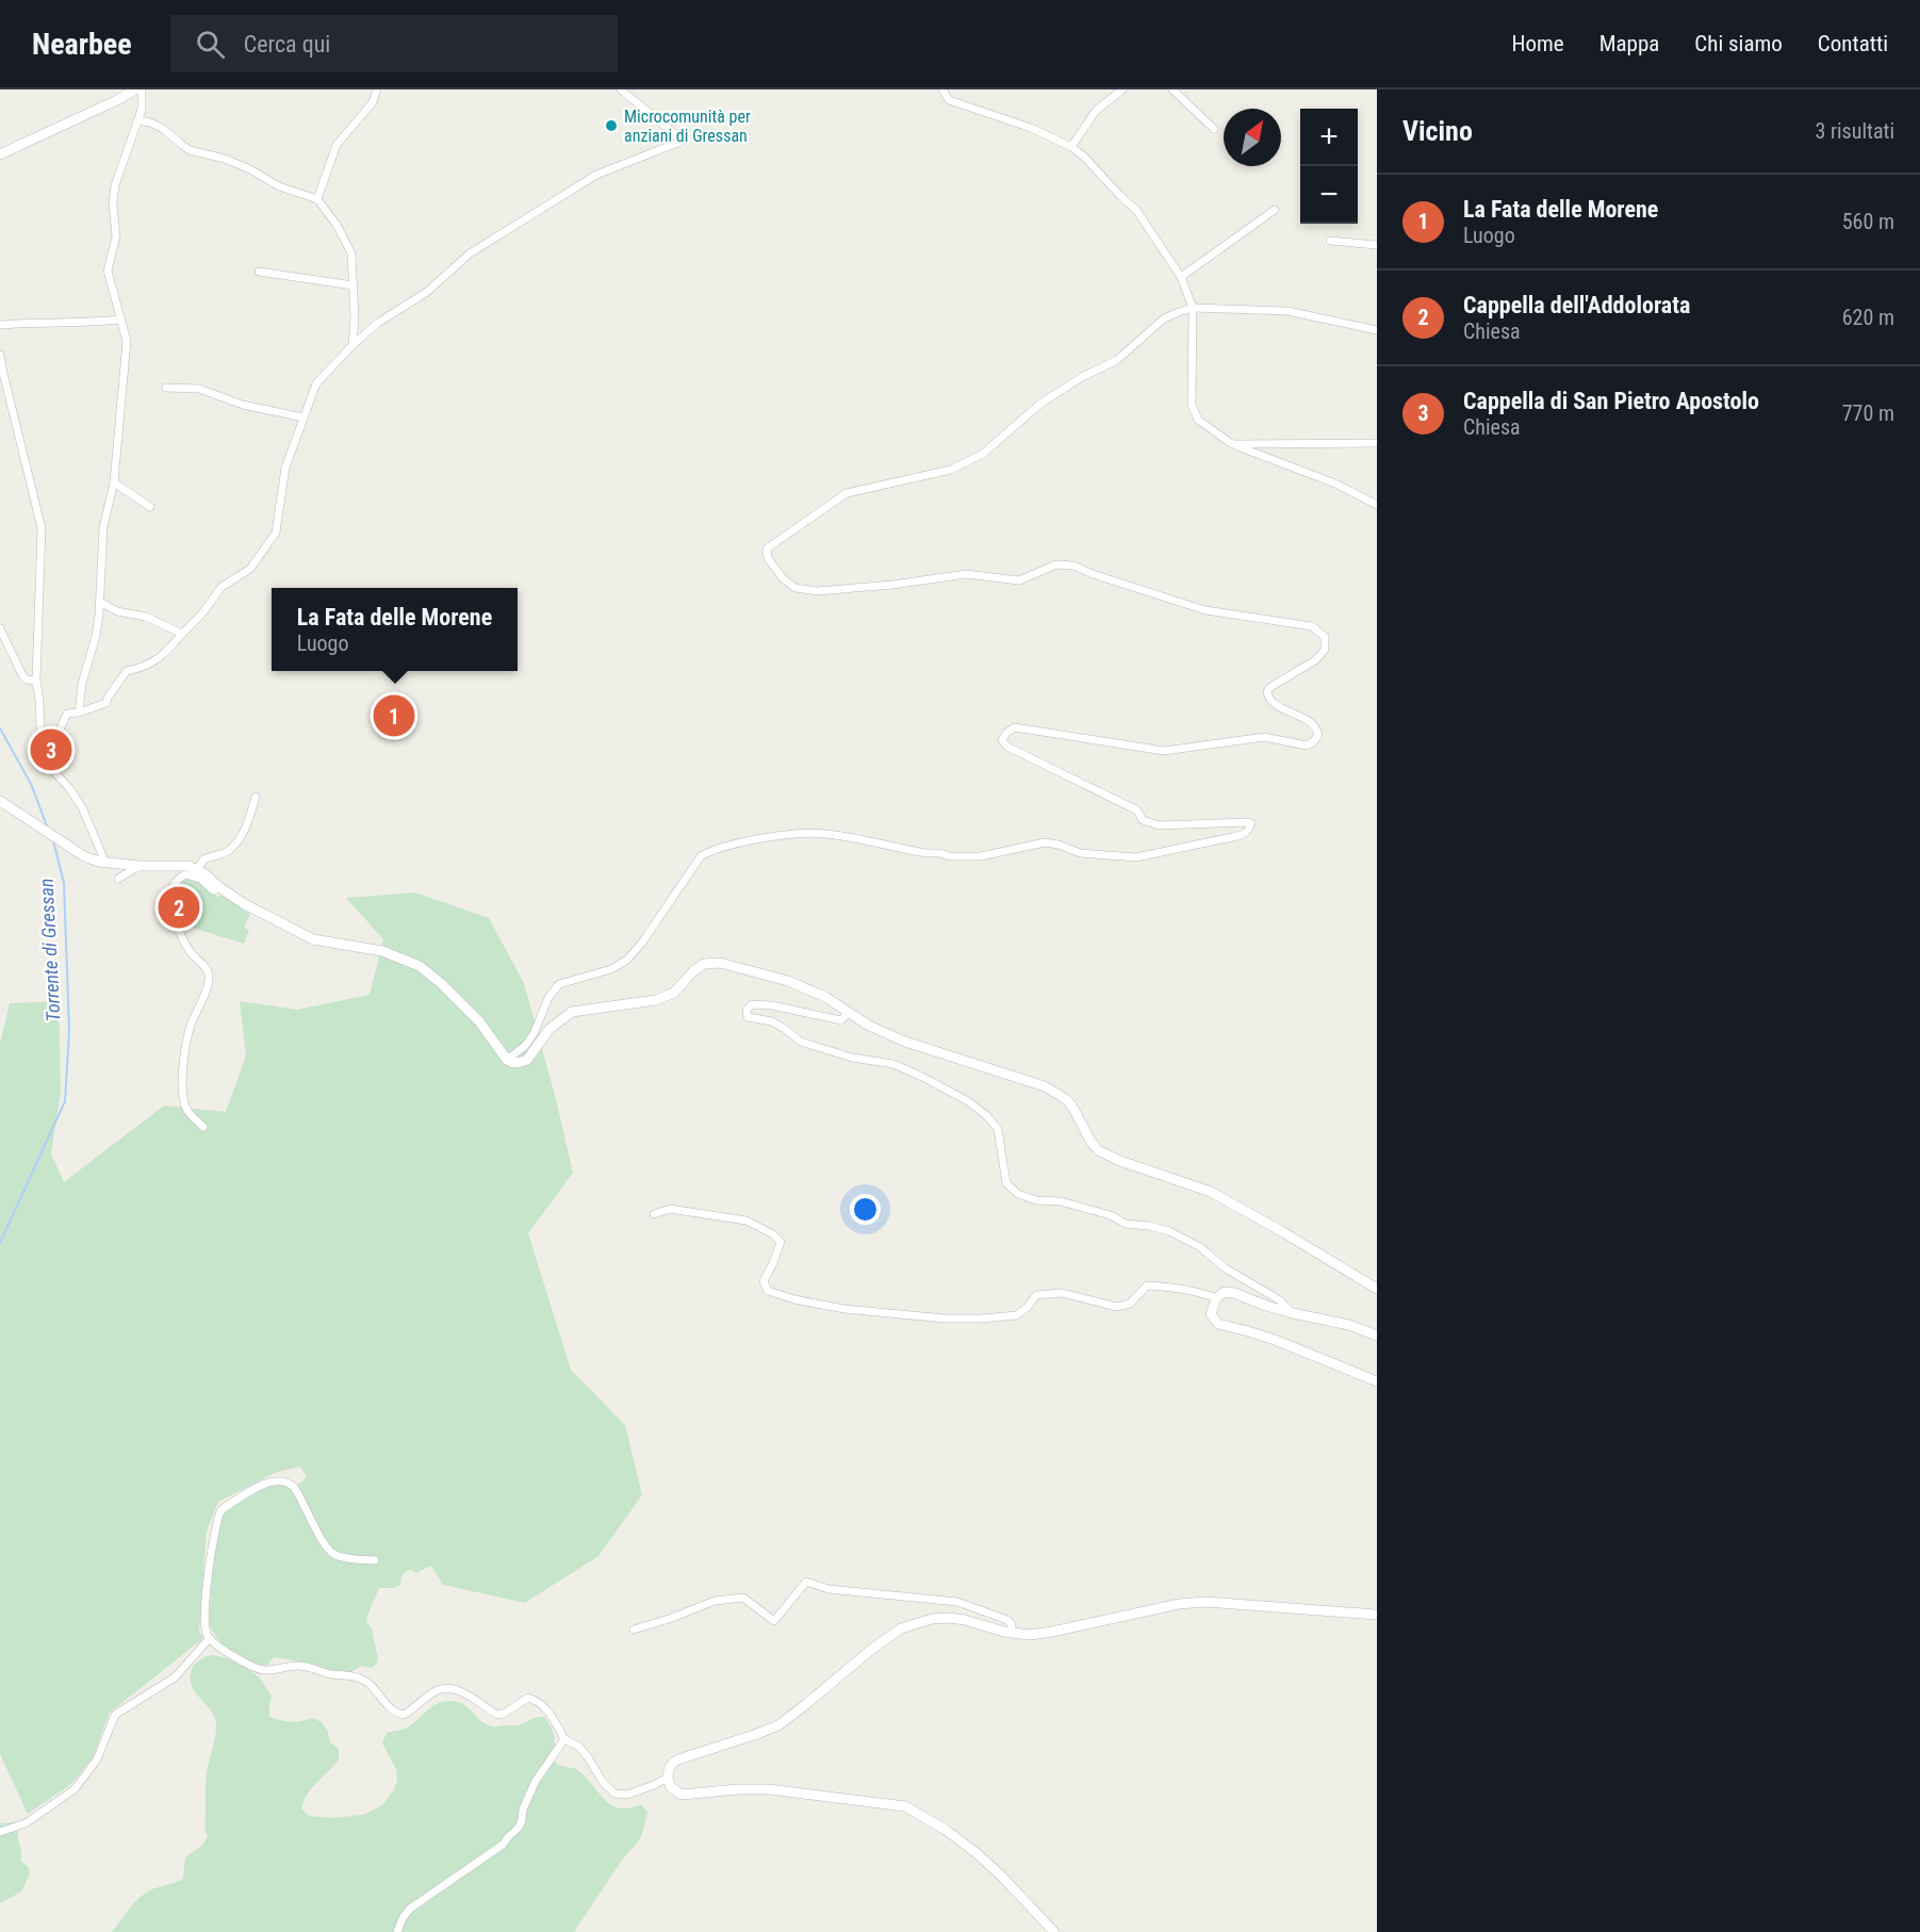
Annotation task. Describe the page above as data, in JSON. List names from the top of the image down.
{
  "water": ["Torrente di Gressan"],
  "places": ["Microcomunità per anziani di Gressan"],
  "north": "top right",
  "page": {
    "header": "Nearbee",
    "search": "Cerca qui",
    "nav": [
      "Home",
      "Mappa",
      "Chi siamo",
      "Contatti"
    ],
    "heading": ["Vicino", "3 risultati"],
    "map_buttons": ["+", "−"],
    "list": [
      {
        "mark": "1",
        "name": "La Fata delle Morene",
        "note": "Luogo",
        "value": "560 m"
      },
      {
        "mark": "2",
        "name": "Cappella dell'Addolorata",
        "note": "Chiesa",
        "value": "620 m"
      },
      {
        "mark": "3",
        "name": "Cappella di San Pietro Apostolo",
        "note": "Chiesa",
        "value": "770 m"
      }
    ],
    "popup": ["La Fata delle Morene", "Luogo"],
    "pins": ["1", "3", "2"]
  }
}
